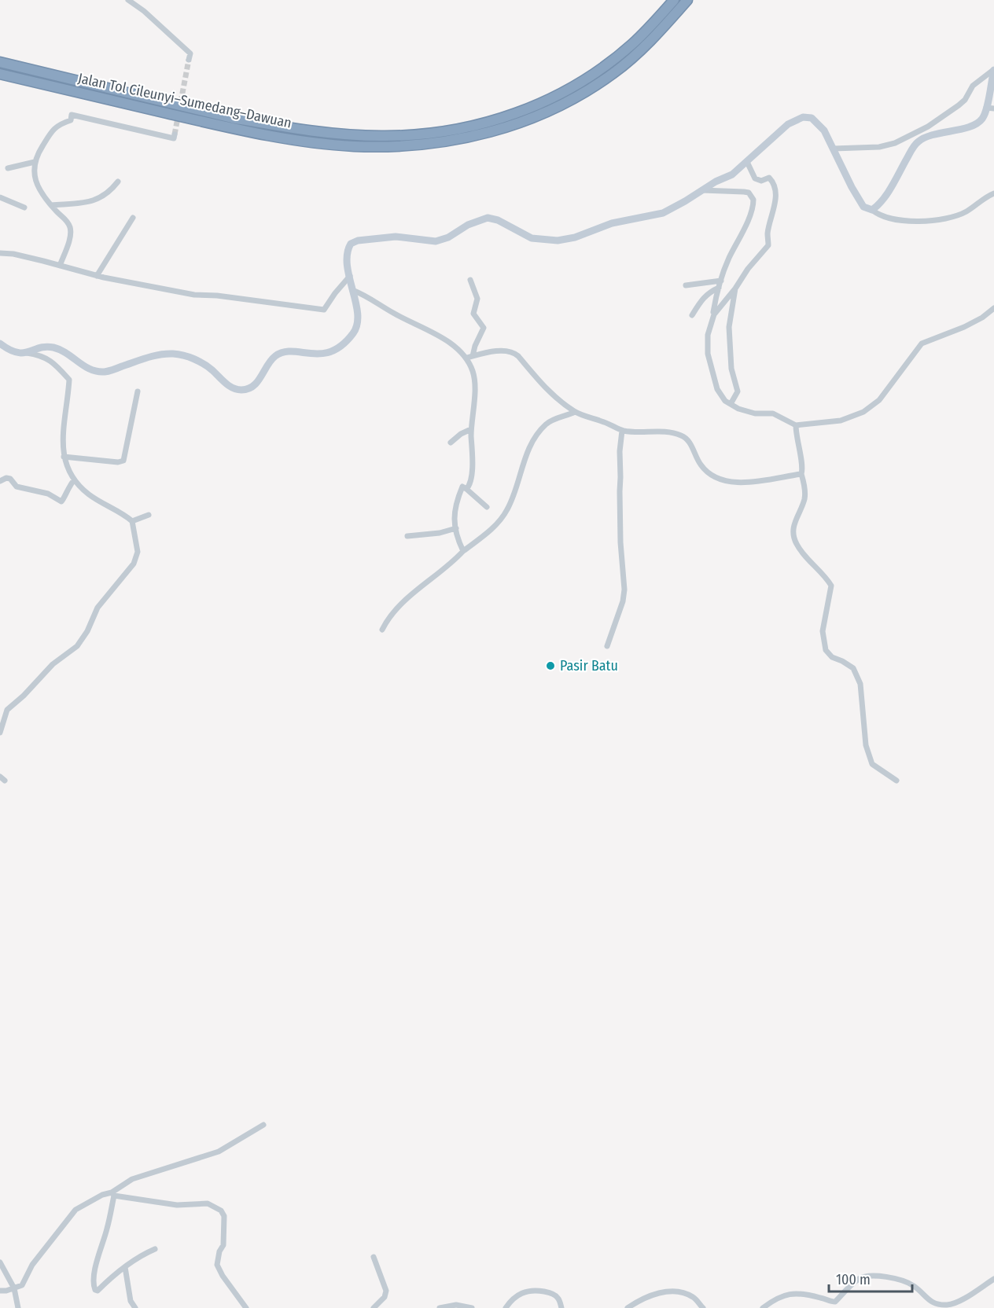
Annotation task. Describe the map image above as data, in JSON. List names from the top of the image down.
{
  "streets": {
    "highway": ["Jalan Tol Cileunyi–Sumedang–Dawuan"]
  },
  "places": ["Pasir Batu"],
  "scale_bar": "100 m"
}
